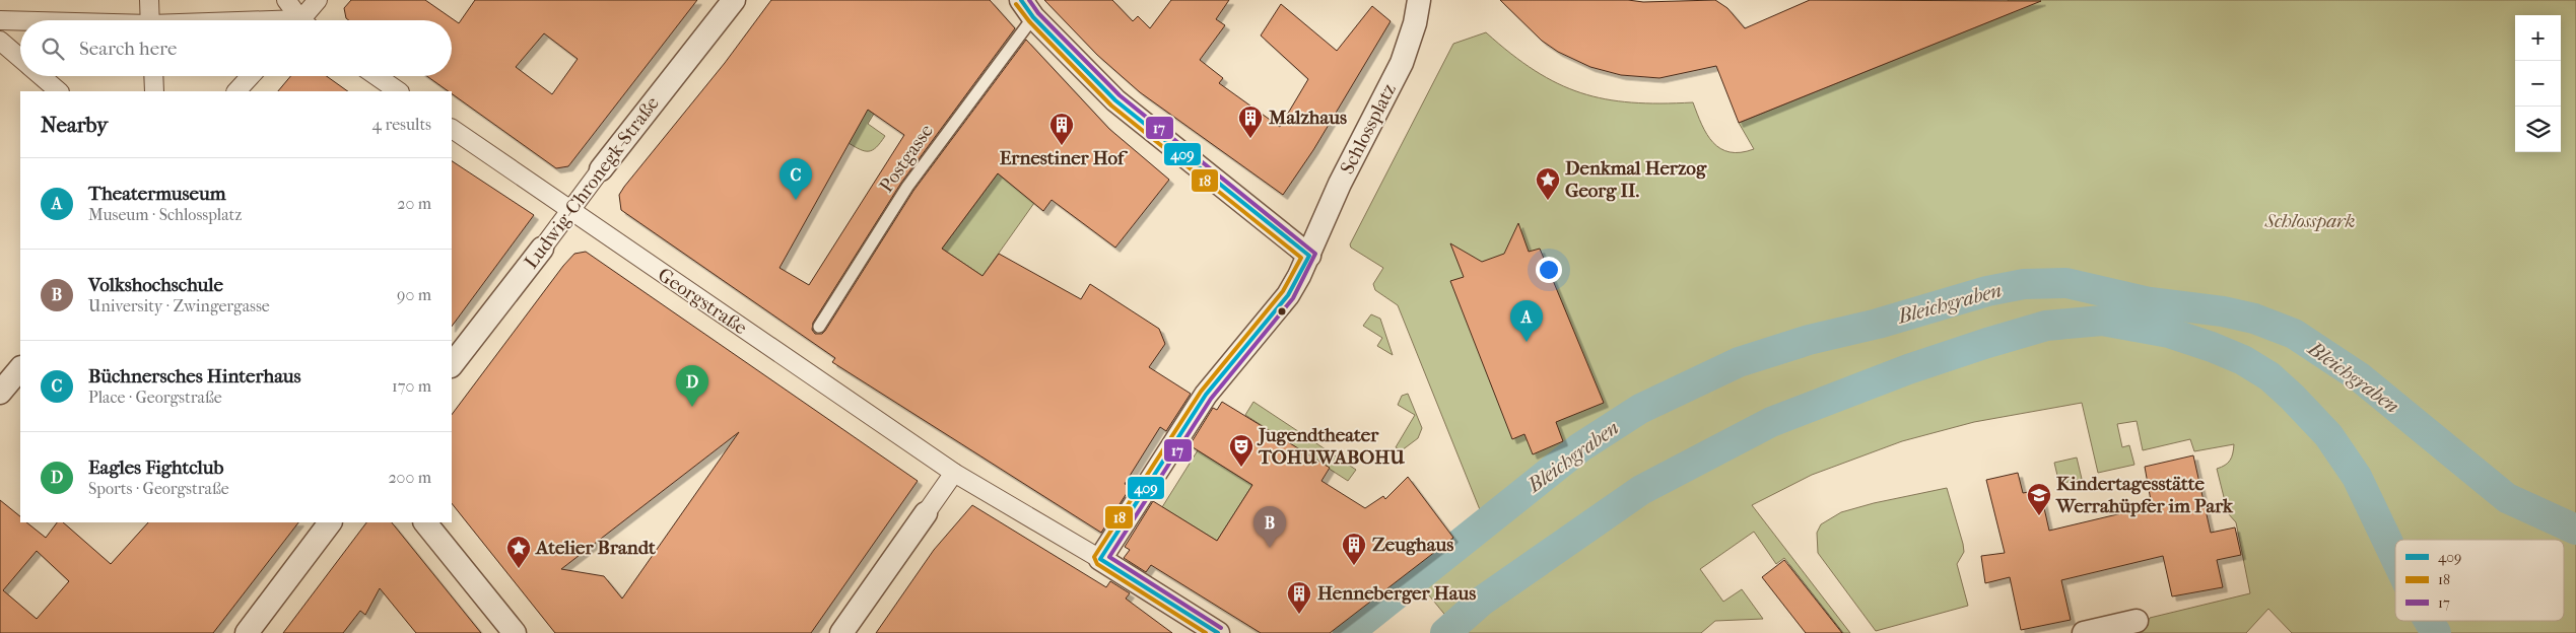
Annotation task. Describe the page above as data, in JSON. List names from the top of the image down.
{
  "streets": {
    "street": ["Schlossplatz", "Ludwig-Chronegk-Straße", "Georgstraße"],
    "lane": ["Postgasse"]
  },
  "crossings": [
    ["Schlossplatz", "Georgstraße"],
    ["Ludwig-Chronegk-Straße", "Georgstraße"]
  ],
  "water": ["Bleichgraben"],
  "parks": ["Schlosspark"],
  "places": {
    "building": [
      "Malzhaus",
      "Ernestiner Hof",
      "Zeughaus",
      "Henneberger Haus"
    ],
    "place": ["Denkmal Herzog Georg II.", "Atelier Brandt"],
    "theatre": ["Jugendtheater TOHUWABOHU"],
    "school or university": ["Kindertagesstätte Werrahüpfer im Park"]
  },
  "lines": ["transit line 409", "transit line 17", "transit line 18"],
  "legend": ["409", "18", "17"],
  "page": {
    "map_buttons": ["+", "−"],
    "search": "Search here",
    "heading": ["Nearby", "4 results"],
    "list": [
      {
        "mark": "A",
        "name": "Theatermuseum",
        "note": "Museum · Schlossplatz",
        "value": "20 m"
      },
      {
        "mark": "B",
        "name": "Volkshochschule",
        "note": "University · Zwingergasse",
        "value": "90 m"
      },
      {
        "mark": "C",
        "name": "Büchnersches Hinterhaus",
        "note": "Place · Georgstraße",
        "value": "170 m"
      },
      {
        "mark": "D",
        "name": "Eagles Fightclub",
        "note": "Sports · Georgstraße",
        "value": "200 m"
      }
    ],
    "pins": [
      "C",
      "A",
      "D",
      "B"
    ]
  }
}
